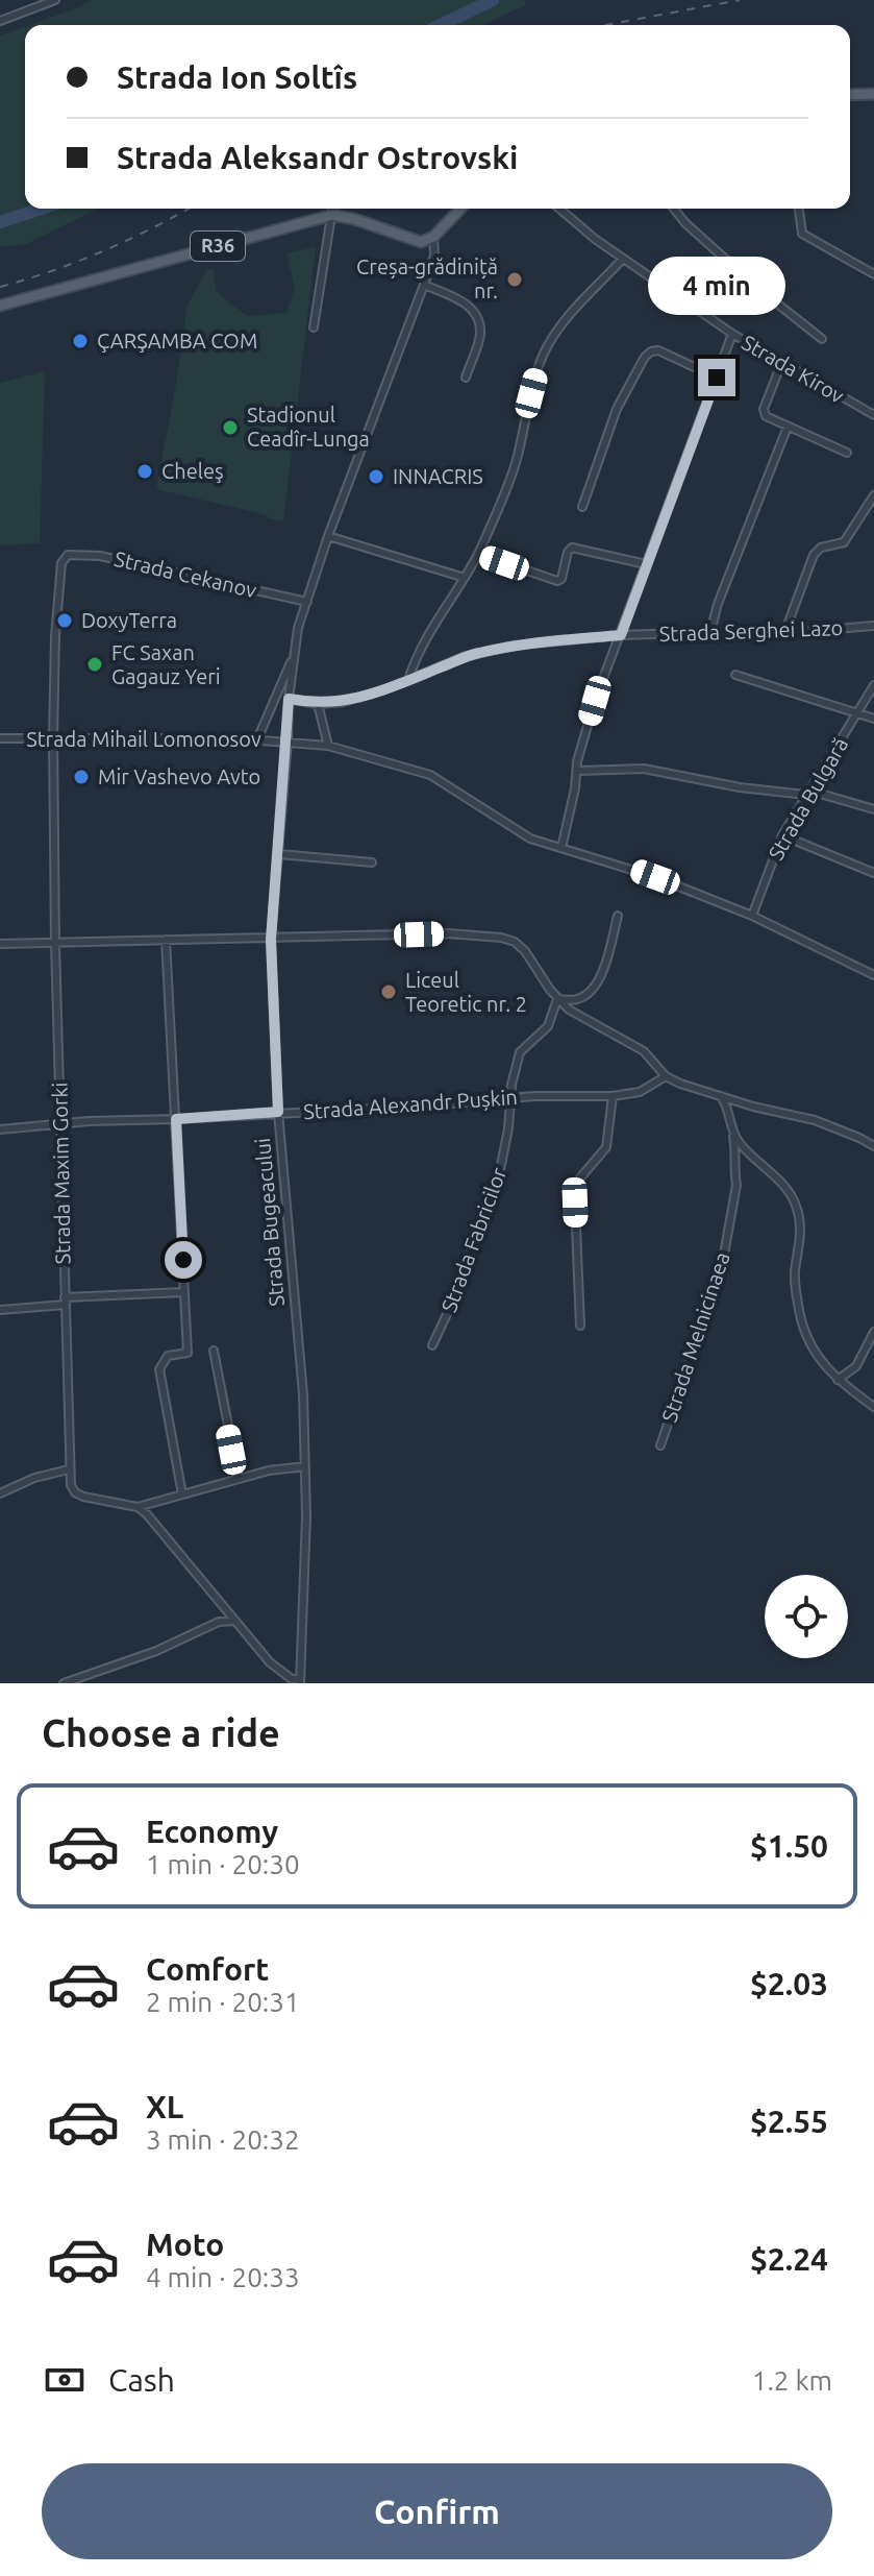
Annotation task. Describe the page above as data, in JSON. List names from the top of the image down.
{
  "streets": {
    "main road": ["R36"],
    "street": [
      "Strada Kirov",
      "Strada Cekanov",
      "Strada Serghei Lazo",
      "Strada Mihail Lomonosov",
      "Strada Bulgară",
      "Strada Alexandr Pușkin",
      "Strada Maxim Gorki",
      "Strada Bugeacului",
      "Strada Fabricilor",
      "Strada Melnicinaea"
    ]
  },
  "crossings": [
    ["Strada Cekanov", "Strada Maxim Gorki"],
    ["Strada Cekanov", "Strada Bugeacului"],
    ["Strada Serghei Lazo", "Strada Bugeacului"],
    ["Strada Mihail Lomonosov", "Strada Bulgară"],
    ["Strada Mihail Lomonosov", "Strada Maxim Gorki"],
    ["Strada Mihail Lomonosov", "Strada Bugeacului"],
    ["Strada Alexandr Pușkin", "Strada Maxim Gorki"],
    ["Strada Alexandr Pușkin", "Strada Bugeacului"],
    ["Strada Alexandr Pușkin", "Strada Fabricilor"]
  ],
  "places": [
    "Creșa-grădiniță nr.",
    "ÇARŞAMBA COM",
    "Stadionul Ceadîr-Lunga",
    "Cheleş",
    "INNACRIS",
    "DoxyTerra",
    "FC Saxan Gagauz Yeri",
    "Mir Vashevo Avto",
    "Liceul Teoretic nr. 2"
  ],
  "page": {
    "banner": ["Strada Ion Soltîs", "Strada Aleksandr Ostrovski"],
    "bubble": "4 min",
    "heading": "Choose a ride",
    "list": [
      {
        "name": "Economy",
        "note": "1 min · 20:30",
        "value": "$1.50"
      },
      {
        "name": "Comfort",
        "note": "2 min · 20:31",
        "value": "$2.03"
      },
      {
        "name": "XL",
        "note": "3 min · 20:32",
        "value": "$2.55"
      },
      {
        "name": "Moto",
        "note": "4 min · 20:33",
        "value": "$2.24"
      }
    ],
    "pay": ["Cash", "1.2 km"],
    "buttons": "Confirm"
  }
}
